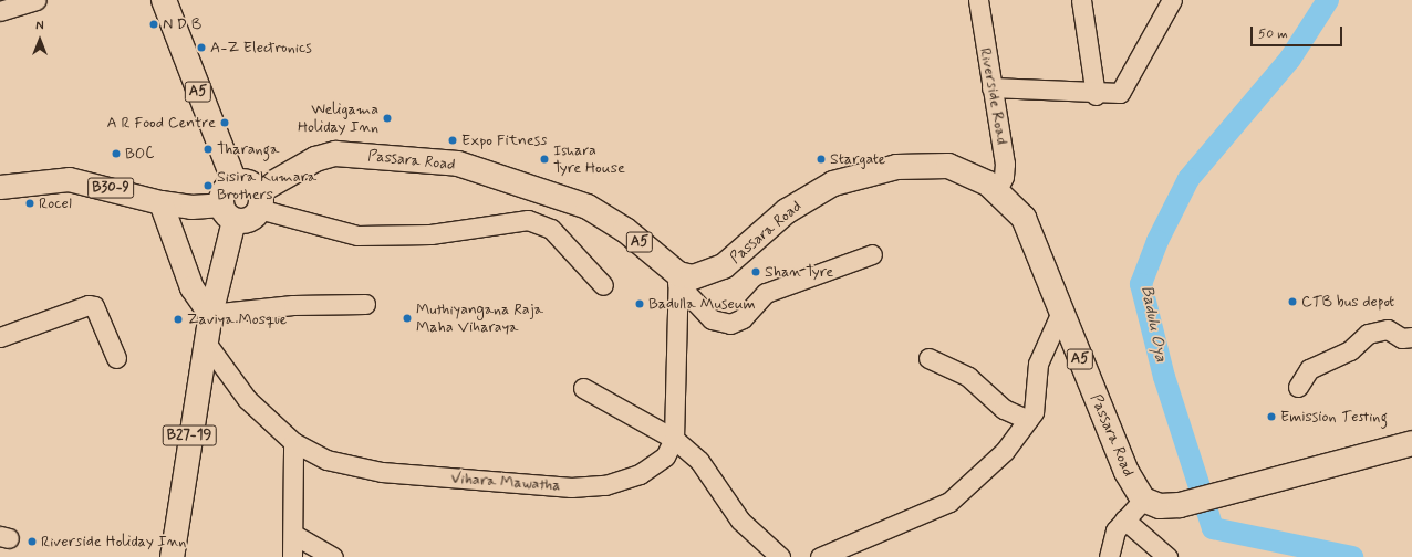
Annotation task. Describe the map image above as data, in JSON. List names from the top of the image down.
{
  "streets": {
    "highway": ["A5", "Passara Road"],
    "main road": ["B30-9", "B27-19"],
    "street": ["Riverside Road", "Vihara Mawatha"]
  },
  "crossings": [
    ["A5", "Passara Road"],
    ["A5", "B30-9"],
    ["A5", "B27-19"],
    ["Riverside Road", "Passara Road"],
    ["Passara Road", "B30-9"],
    ["Passara Road", "B27-19"],
    ["Passara Road", "Vihara Mawatha"],
    ["B30-9", "B27-19"],
    ["B27-19", "Vihara Mawatha"]
  ],
  "water": ["Badulu Oya"],
  "places": [
    "N D B",
    "A-Z Electronics",
    "Weligama Holiday Inn",
    "A R Food Centre",
    "Expo Fitness",
    "Tharanga",
    "BOC",
    "Ishara Tyre House",
    "Stargate",
    "Sisira Kumara Brothers",
    "Rocel",
    "Shan Tyre",
    "CTB bus depot",
    "Badulla Museum",
    "Muthiyangana Raja Maha Viharaya",
    "Zaviya Mosque",
    "Emission Testing",
    "Riverside Holiday Inn"
  ],
  "scale_bar": "50 m",
  "north": "top"
}
